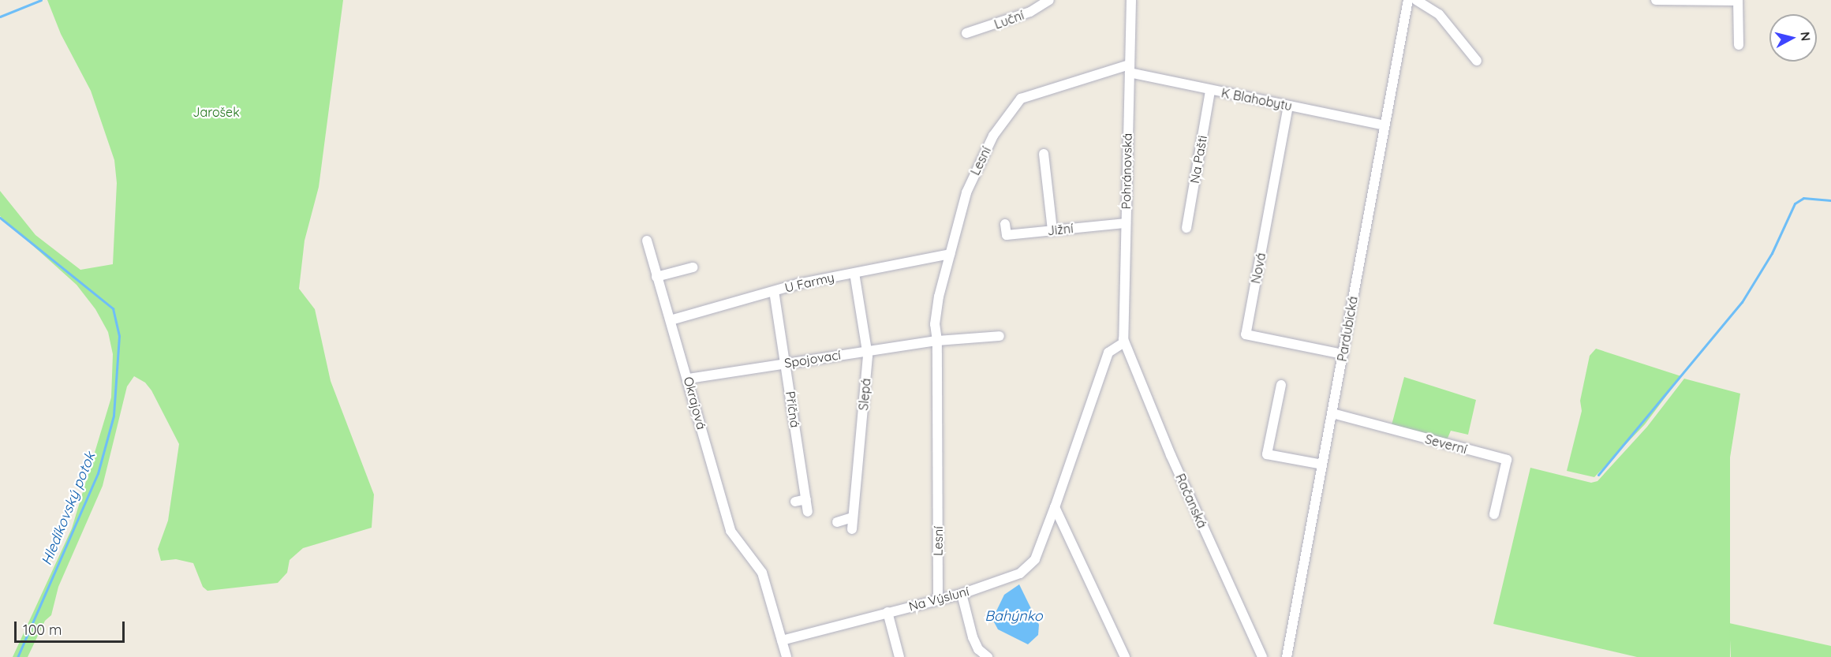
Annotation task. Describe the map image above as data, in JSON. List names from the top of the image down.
{
  "streets": {
    "street": [
      "Luční",
      "K Blahobytu",
      "Na Pašti",
      "Lesní",
      "Pohránovská",
      "Jižní",
      "Nová",
      "U Farmy",
      "Pardubická",
      "Spojovací",
      "Slepá",
      "Okrajová",
      "Příčná",
      "Severní",
      "Račanská",
      "Na Výsluní"
    ]
  },
  "crossings": [
    ["K Blahobytu", "Na Pašti"],
    ["K Blahobytu", "Lesní"],
    ["K Blahobytu", "Pohránovská"],
    ["K Blahobytu", "Nová"],
    ["K Blahobytu", "Pardubická"],
    ["Lesní", "Pohránovská"],
    ["Lesní", "U Farmy"],
    ["Lesní", "Spojovací"],
    ["Lesní", "Na Výsluní"],
    ["Pohránovská", "Jižní"],
    ["Pohránovská", "Račanská"],
    ["Pohránovská", "Na Výsluní"],
    ["Nová", "Pardubická"],
    ["U Farmy", "Slepá"],
    ["U Farmy", "Okrajová"],
    ["U Farmy", "Příčná"],
    ["Pardubická", "Severní"],
    ["Spojovací", "Slepá"],
    ["Spojovací", "Okrajová"],
    ["Spojovací", "Příčná"],
    ["Okrajová", "Na Výsluní"],
    ["Račanská", "Na Výsluní"]
  ],
  "water": ["Hledíkovský potok", "Bahýnko"],
  "parks": ["Jarošek"],
  "scale_bar": "100 m",
  "north": "right"
}
